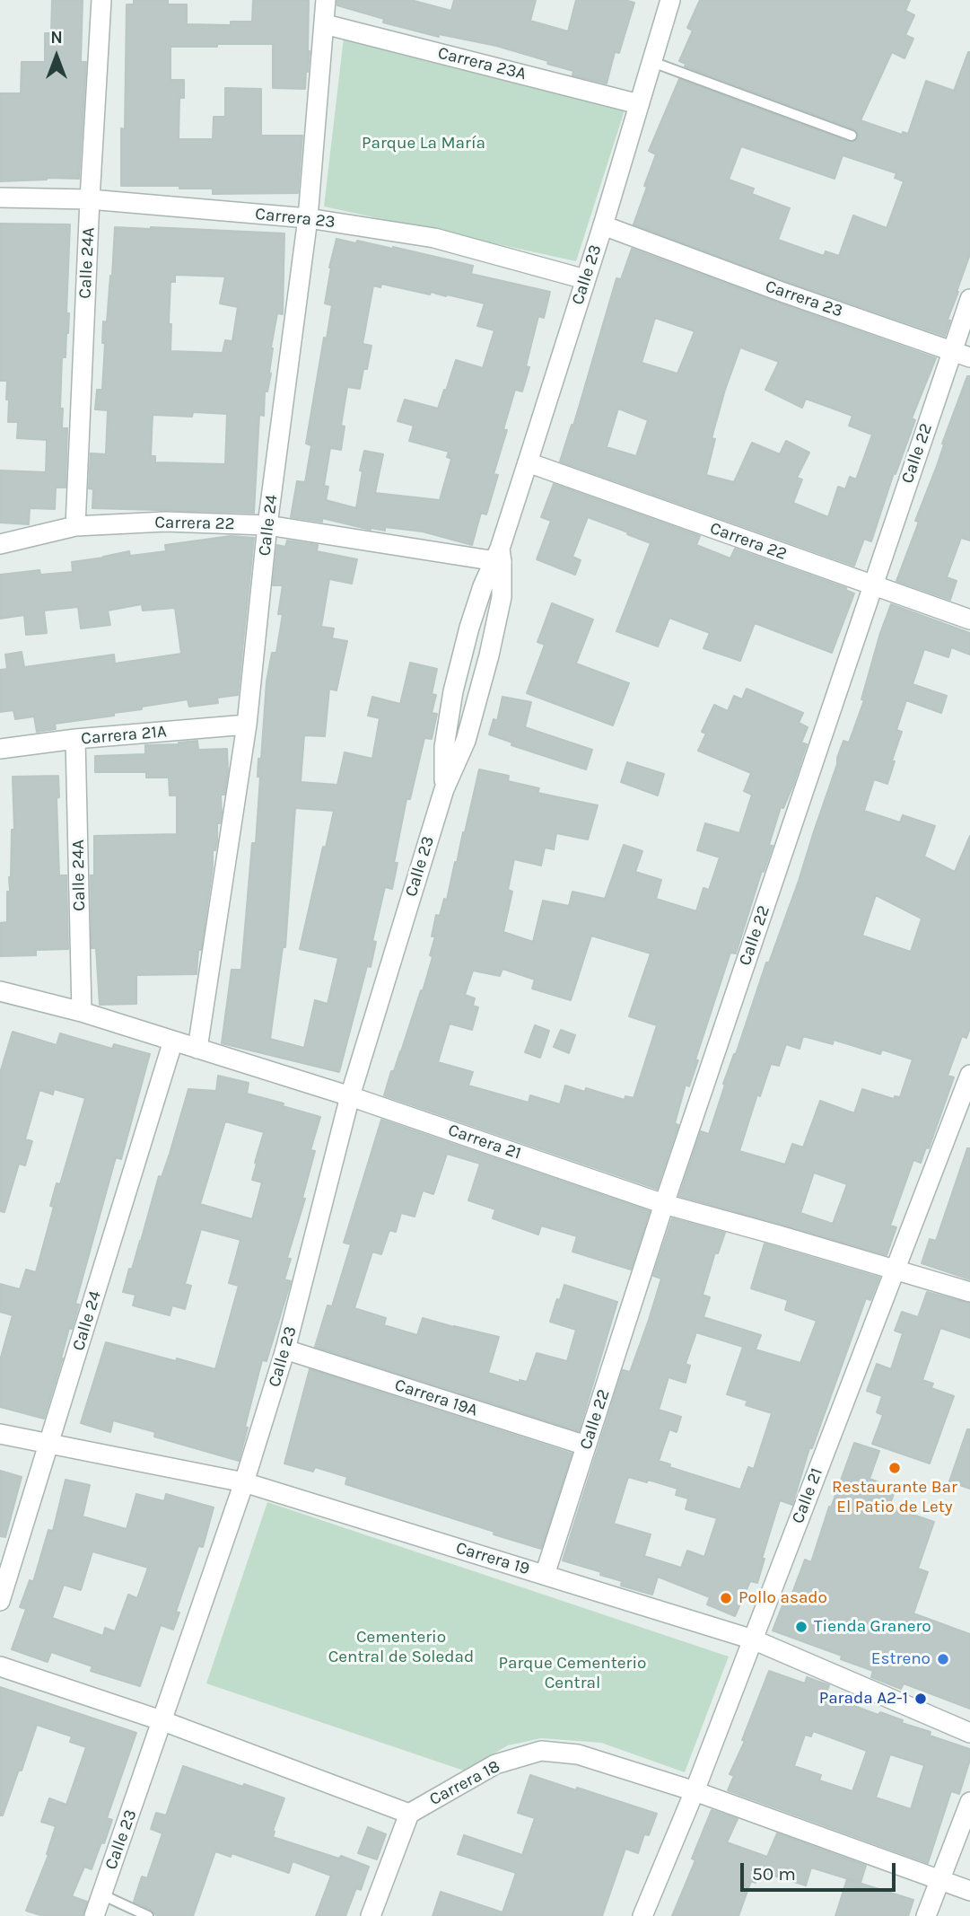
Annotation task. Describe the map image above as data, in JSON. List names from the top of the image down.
{
  "streets": {
    "street": [
      "Carrera 23A",
      "Carrera 23",
      "Calle 24A",
      "Calle 23",
      "Calle 22",
      "Carrera 22",
      "Calle 24",
      "Carrera 21A",
      "Carrera 21",
      "Carrera 19A",
      "Calle 21",
      "Carrera 19",
      "Carrera 18"
    ]
  },
  "crossings": [
    ["Carrera 23A", "Calle 23"],
    ["Carrera 23A", "Calle 24"],
    ["Carrera 23", "Calle 24A"],
    ["Carrera 23", "Calle 23"],
    ["Carrera 23", "Calle 22"],
    ["Carrera 23", "Calle 24"],
    ["Calle 24A", "Carrera 22"],
    ["Calle 24A", "Carrera 21A"],
    ["Calle 24A", "Carrera 21"],
    ["Calle 23", "Carrera 22"],
    ["Calle 23", "Carrera 21"],
    ["Calle 23", "Carrera 19A"],
    ["Calle 23", "Carrera 19"],
    ["Calle 23", "Carrera 18"],
    ["Calle 22", "Carrera 22"],
    ["Calle 22", "Carrera 21"],
    ["Calle 22", "Carrera 19A"],
    ["Calle 22", "Carrera 19"],
    ["Carrera 22", "Calle 24"],
    ["Calle 24", "Carrera 21A"],
    ["Calle 24", "Carrera 21"],
    ["Calle 24", "Carrera 19"],
    ["Carrera 21", "Calle 21"],
    ["Calle 21", "Carrera 19"],
    ["Calle 21", "Carrera 18"]
  ],
  "parks": ["Parque La María", "Cementerio Central de Soledad", "Parque Cementerio Central"],
  "places": [
    "Restaurante Bar El Patio de Lety",
    "Pollo asado",
    "Tienda Granero",
    "Estreno",
    "Parada A2-1"
  ],
  "scale_bar": "50 m",
  "north": "top"
}
